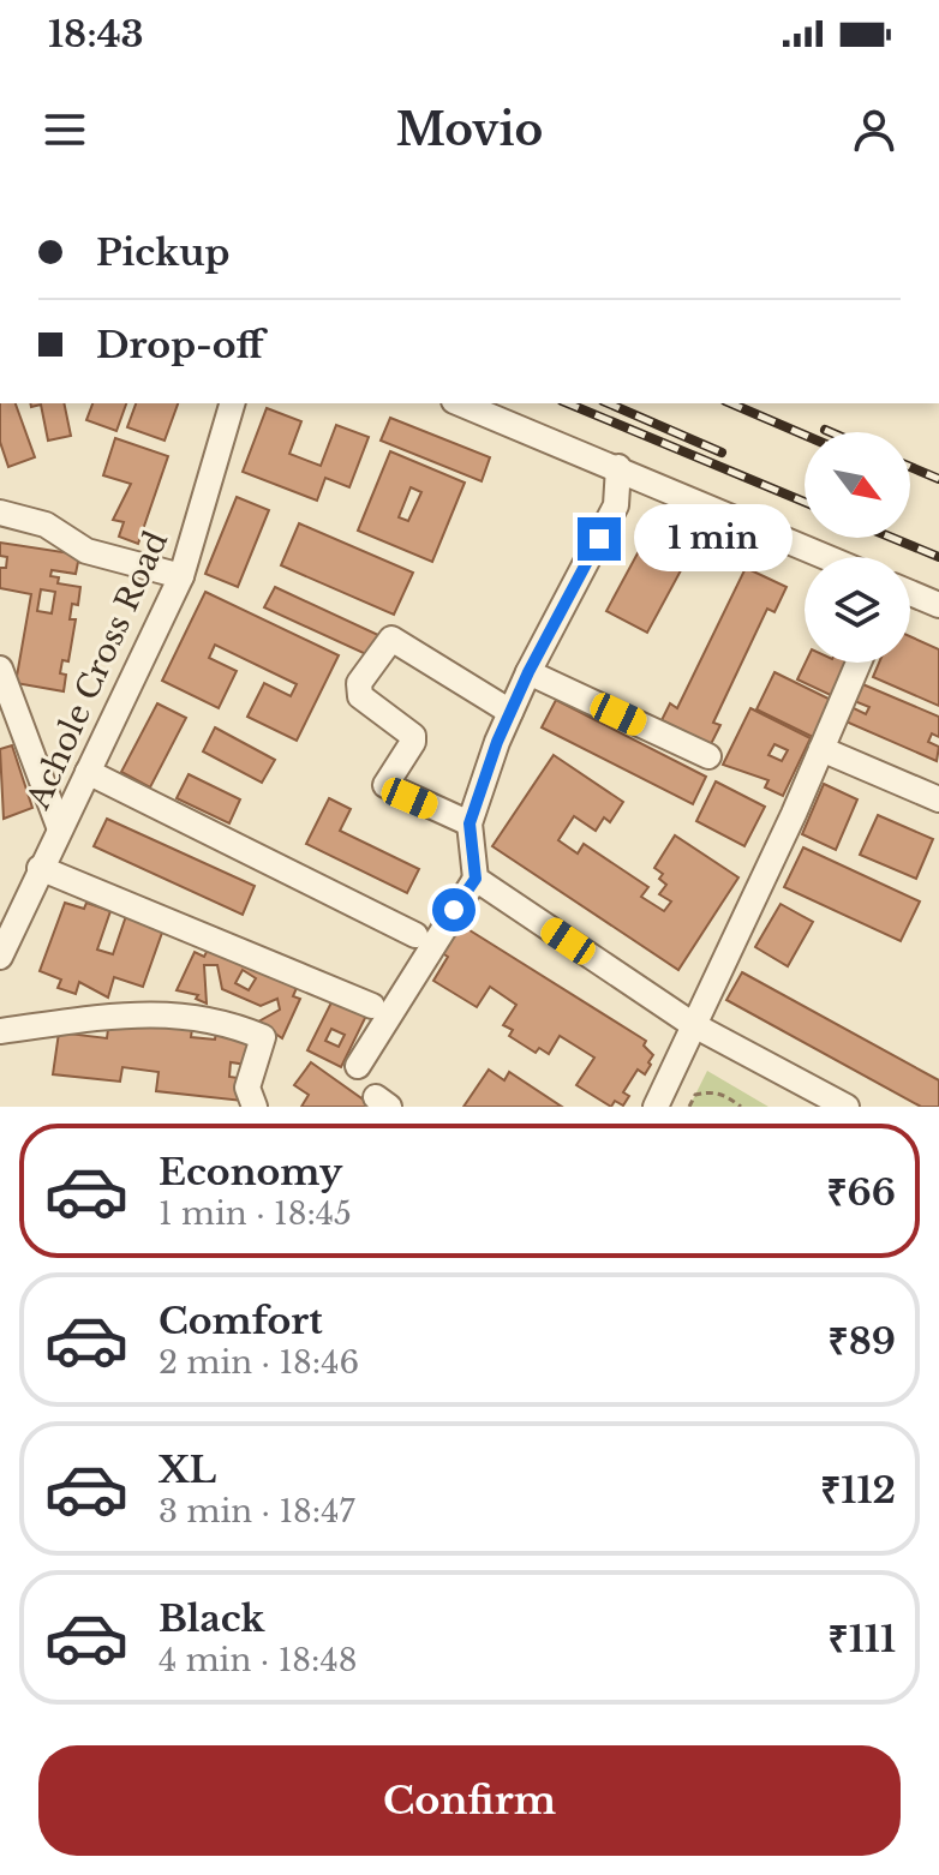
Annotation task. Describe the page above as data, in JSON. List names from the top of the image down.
{
  "streets": {
    "street": ["Achole Cross Road"]
  },
  "north": "bottom right",
  "page": {
    "status": "18:43",
    "header": "Movio",
    "banner": ["Pickup", "Drop-off"],
    "bubble": "1 min",
    "list": [
      {
        "name": "Economy",
        "note": "1 min · 18:45",
        "value": "₹66"
      },
      {
        "name": "Comfort",
        "note": "2 min · 18:46",
        "value": "₹89"
      },
      {
        "name": "XL",
        "note": "3 min · 18:47",
        "value": "₹112"
      },
      {
        "name": "Black",
        "note": "4 min · 18:48",
        "value": "₹111"
      }
    ],
    "buttons": "Confirm"
  }
}
